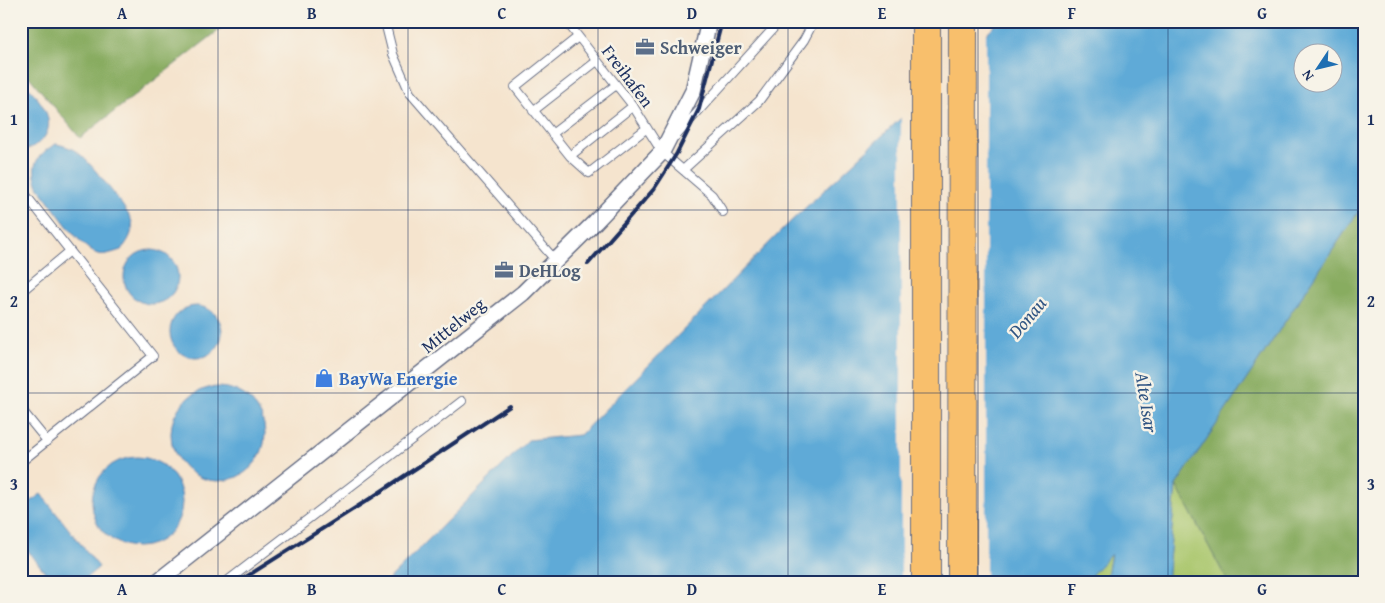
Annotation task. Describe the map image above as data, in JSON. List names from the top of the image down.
{
  "streets": {
    "street": ["Mittelweg"],
    "lane": ["Freihafen"]
  },
  "crossings": [
    ["Freihafen", "Mittelweg"]
  ],
  "water": ["Donau", "Alte Isar"],
  "places": {
    "office": ["Schweiger", "DeHLog"],
    "shop": ["BayWa Energie"]
  },
  "north": "bottom left",
  "grid": {
    "columns": [
      "A",
      "B",
      "C",
      "D",
      "E",
      "F",
      "G"
    ],
    "rows": ["1", "2", "3"]
  }
}
